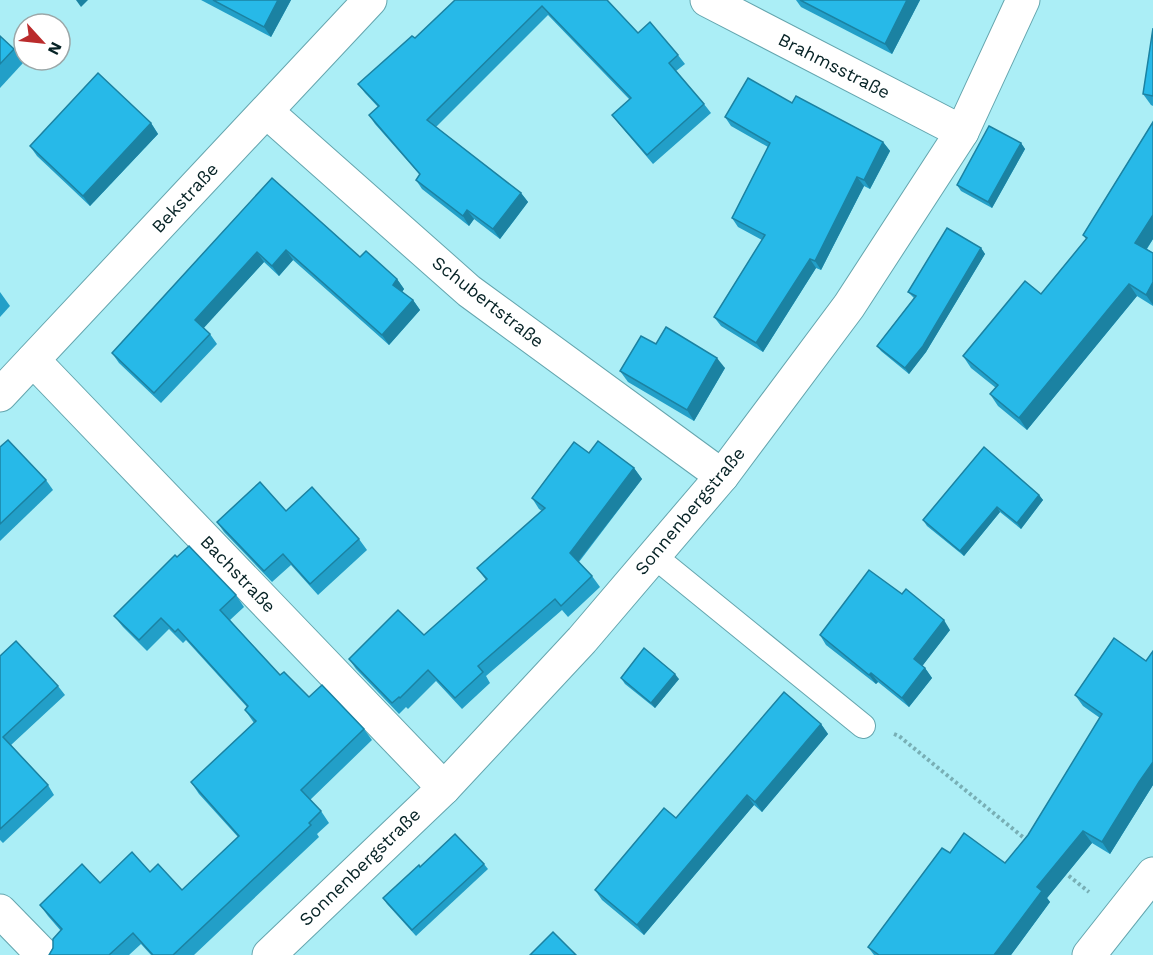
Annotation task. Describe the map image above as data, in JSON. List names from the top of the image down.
{
  "streets": {
    "street": [
      "Brahmsstraße",
      "Bekstraße",
      "Schubertstraße",
      "Sonnenbergstraße",
      "Bachstraße"
    ]
  },
  "crossings": [
    ["Brahmsstraße", "Sonnenbergstraße"],
    ["Bekstraße", "Schubertstraße"],
    ["Bekstraße", "Bachstraße"],
    ["Schubertstraße", "Sonnenbergstraße"],
    ["Sonnenbergstraße", "Bachstraße"]
  ],
  "north": "bottom right"
}
